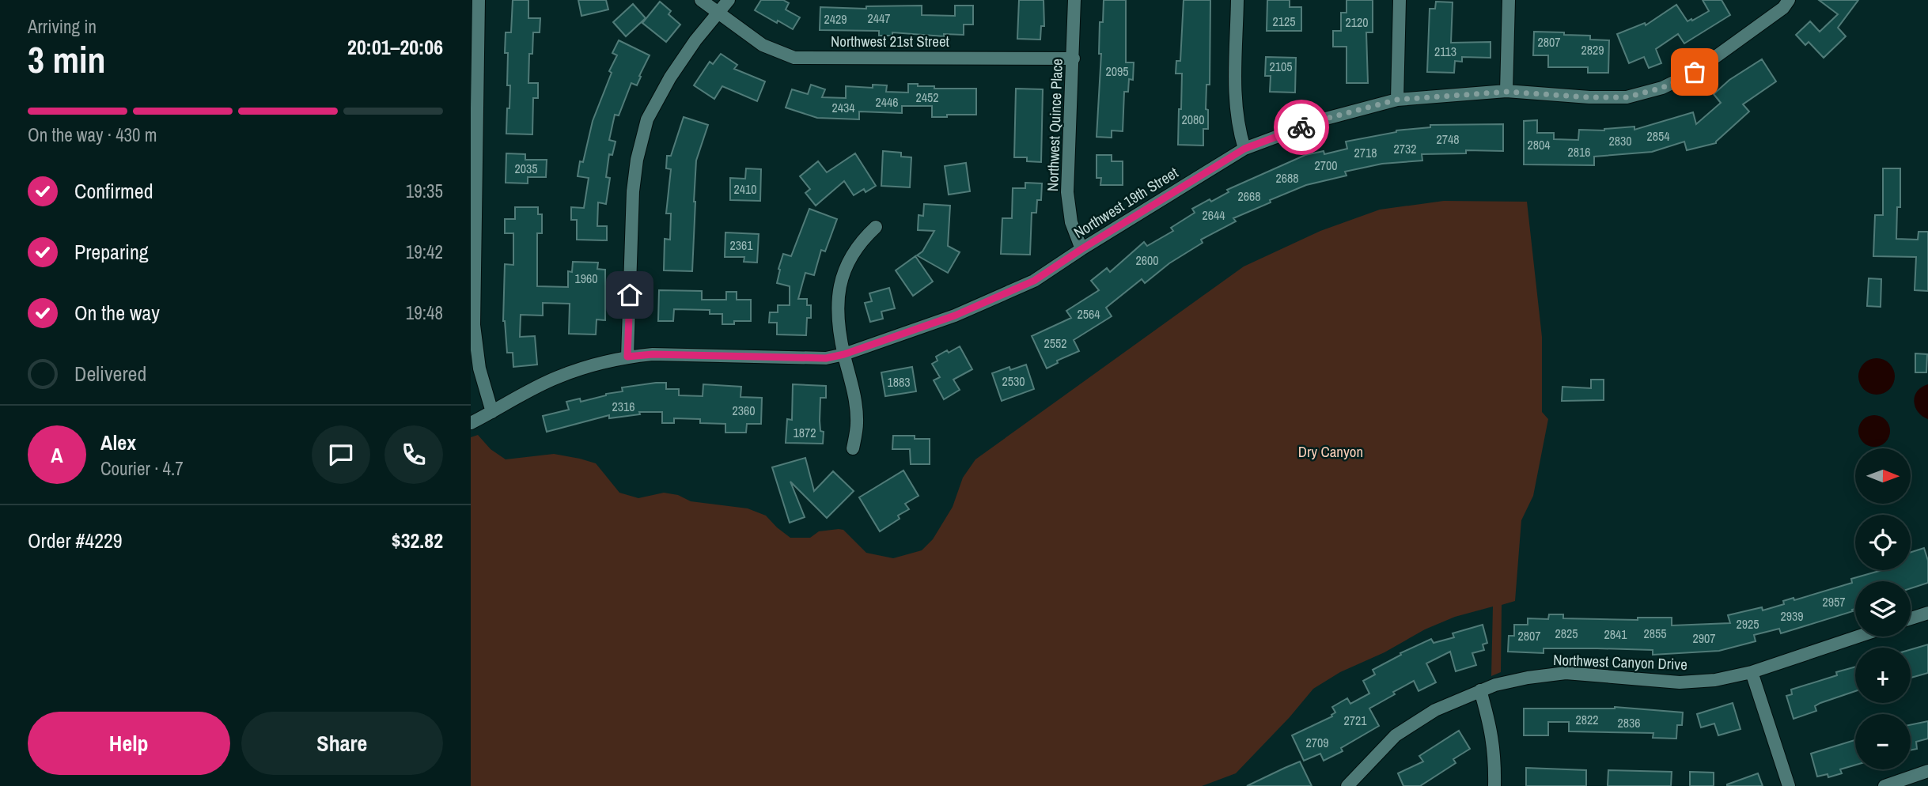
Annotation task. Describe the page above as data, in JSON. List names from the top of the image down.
{
  "streets": {
    "street": [
      "Northwest 21st Street",
      "Northwest Quince Place",
      "Northwest 19th Street",
      "Northwest Canyon Drive"
    ]
  },
  "crossings": [
    ["Northwest 21st Street", "Northwest Quince Place"],
    ["Northwest Quince Place", "Northwest 19th Street"]
  ],
  "parks": ["Dry Canyon"],
  "house_numbers": [
    "2447",
    "2429",
    "2125",
    "2120",
    "2807",
    "2829",
    "2113",
    "2105",
    "2095",
    "2452",
    "2446",
    "2434",
    "2080",
    "2854",
    "2748",
    "2830",
    "2804",
    "2732",
    "2816",
    "2718",
    "2700",
    "2035",
    "2688",
    "2410",
    "2668",
    "2644",
    "2361",
    "2600",
    "1960",
    "2564",
    "2552",
    "2530",
    "1883",
    "2316",
    "2360",
    "1872",
    "2957",
    "2939",
    "2925",
    "2825",
    "2855",
    "2841",
    "2807",
    "2907",
    "2822",
    "2721",
    "2836",
    "2709"
  ],
  "north": "right",
  "page": {
    "heading": ["3 min", "Arriving in", "20:01–20:06"],
    "panel": [
      "Alex",
      "Courier · 4.7",
      "Order #4229",
      "$32.82"
    ],
    "bar": "On the way · 430 m",
    "list": [
      ["Confirmed", "19:35"],
      ["Preparing", "19:42"],
      ["On the way", "19:48"],
      "Delivered"
    ],
    "round": "A",
    "map_buttons": ["+", "−"],
    "buttons": ["Help", "Share"]
  }
}
